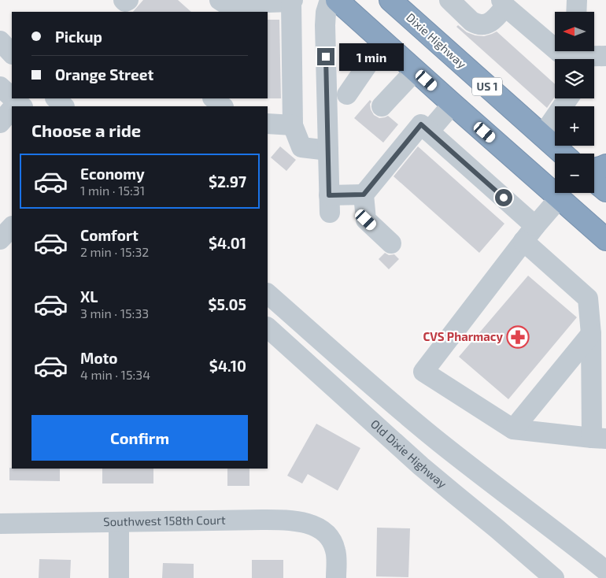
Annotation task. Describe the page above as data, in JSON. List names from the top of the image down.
{
  "streets": {
    "highway": ["Dixie Highway", "US 1"],
    "street": ["Old Dixie Highway", "Southwest 158th Court"]
  },
  "places": {
    "pharmacy": ["CVS Pharmacy"]
  },
  "north": "left",
  "page": {
    "map_buttons": ["+", "−"],
    "banner": ["Pickup", "Orange Street"],
    "bubble": "1 min",
    "heading": "Choose a ride",
    "list": [
      {
        "name": "Economy",
        "note": "1 min · 15:31",
        "value": "$2.97"
      },
      {
        "name": "Comfort",
        "note": "2 min · 15:32",
        "value": "$4.01"
      },
      {
        "name": "XL",
        "note": "3 min · 15:33",
        "value": "$5.05"
      },
      {
        "name": "Moto",
        "note": "4 min · 15:34",
        "value": "$4.10"
      }
    ],
    "buttons": "Confirm"
  }
}
